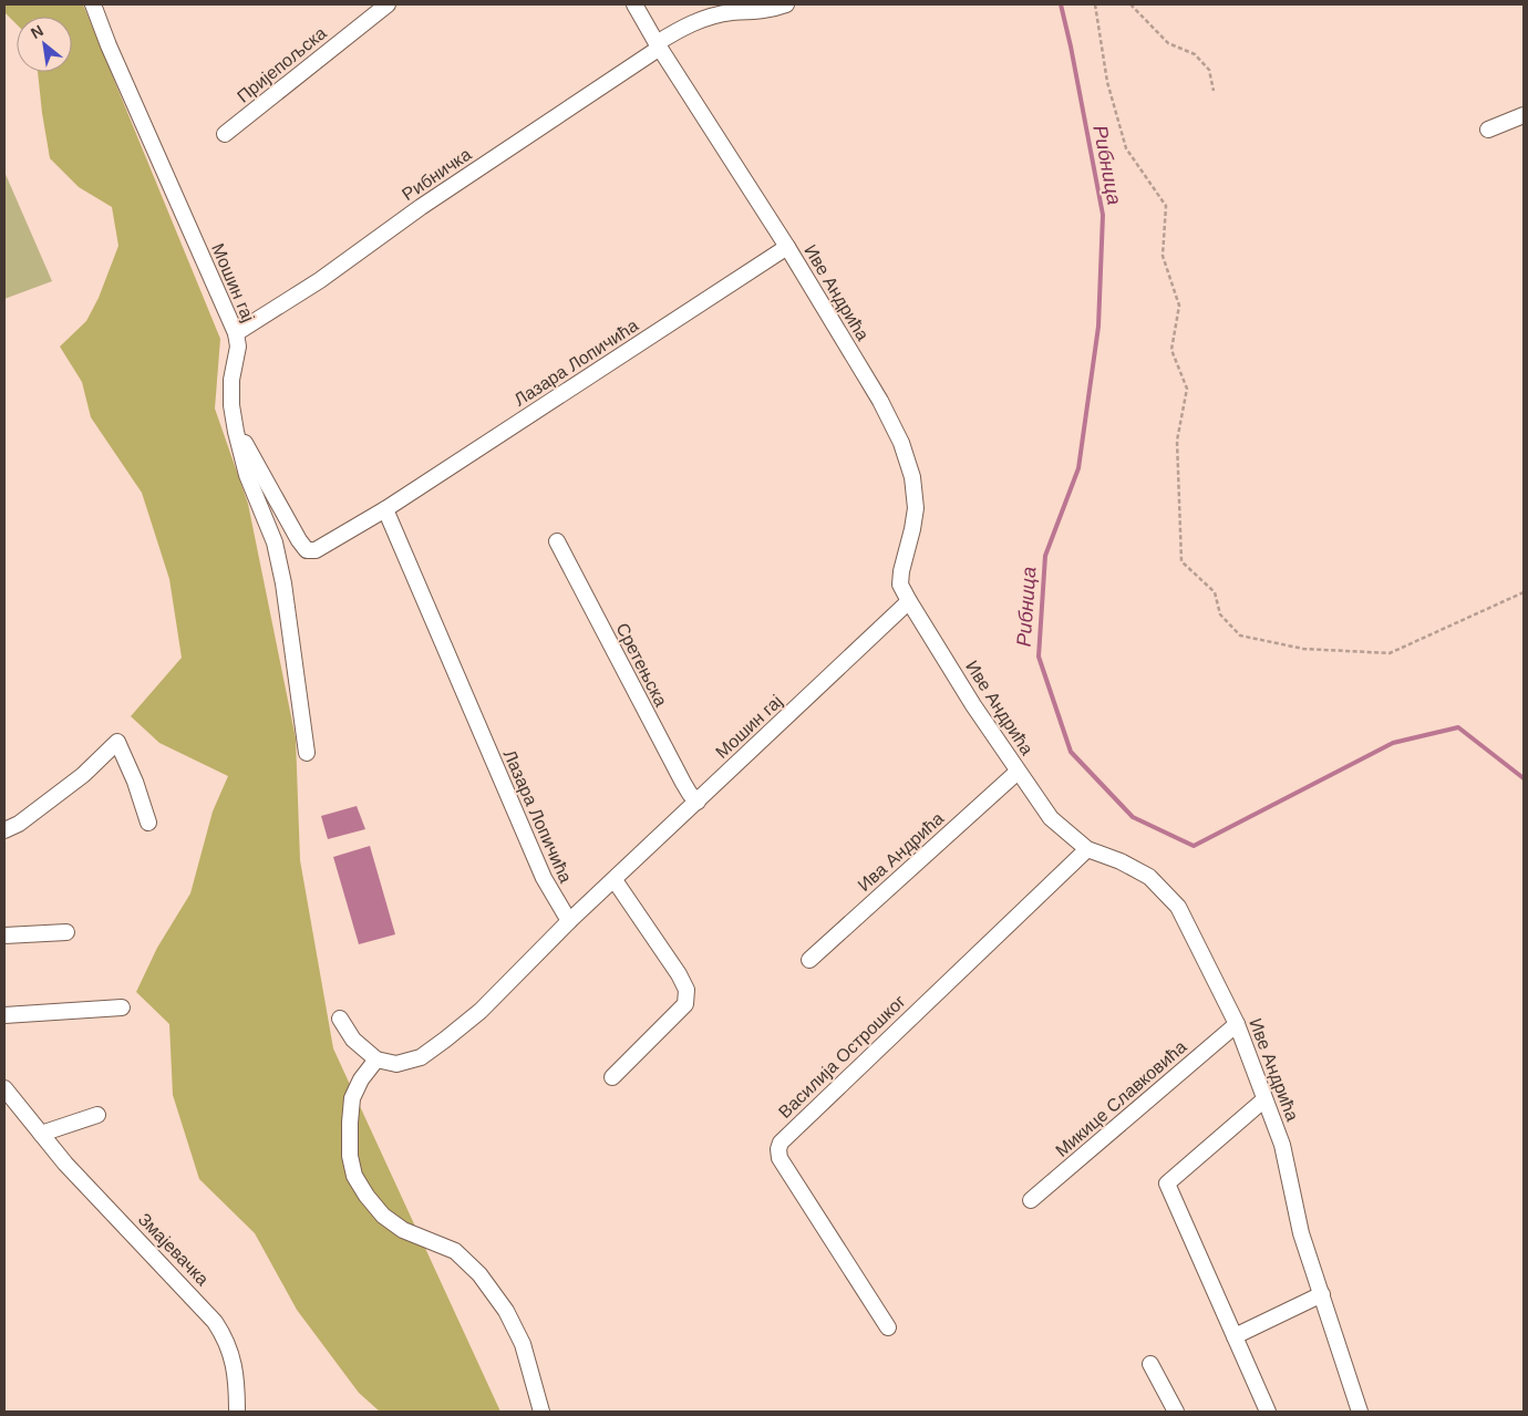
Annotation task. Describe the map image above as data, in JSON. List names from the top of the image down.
{
  "streets": {
    "street": [
      "Пријепољска",
      "Рибничка",
      "Мошин гај",
      "Иве Андрића",
      "Лазара Лопичића",
      "Сретењска",
      "Ива Андрића",
      "Василија Острошког",
      "Микице Славковића",
      "Змајевачка"
    ]
  },
  "crossings": [
    ["Рибничка", "Мошин гај"],
    ["Рибничка", "Иве Андрића"],
    ["Мошин гај", "Иве Андрића"],
    ["Мошин гај", "Лазара Лопичића"],
    ["Мошин гај", "Сретењска"],
    ["Иве Андрића", "Лазара Лопичића"],
    ["Иве Андрића", "Ива Андрића"],
    ["Иве Андрића", "Василија Острошког"],
    ["Иве Андрића", "Микице Славковића"]
  ],
  "water": ["Рибница"],
  "north": "top left"
}
